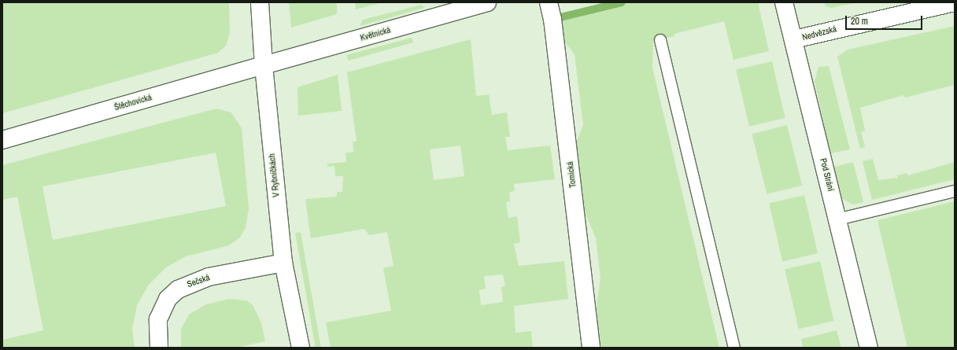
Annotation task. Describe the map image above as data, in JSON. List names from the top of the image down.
{
  "streets": {
    "street": [
      "Nedvězská",
      "Květnická",
      "Štěchovická",
      "Tomická",
      "Pod Strání",
      "V Rybníčkách",
      "Sečská"
    ]
  },
  "crossings": [
    ["Nedvězská", "Pod Strání"],
    ["Květnická", "Štěchovická"],
    ["Květnická", "V Rybníčkách"],
    ["Štěchovická", "V Rybníčkách"],
    ["V Rybníčkách", "Sečská"]
  ],
  "scale_bar": "20 m"
}
